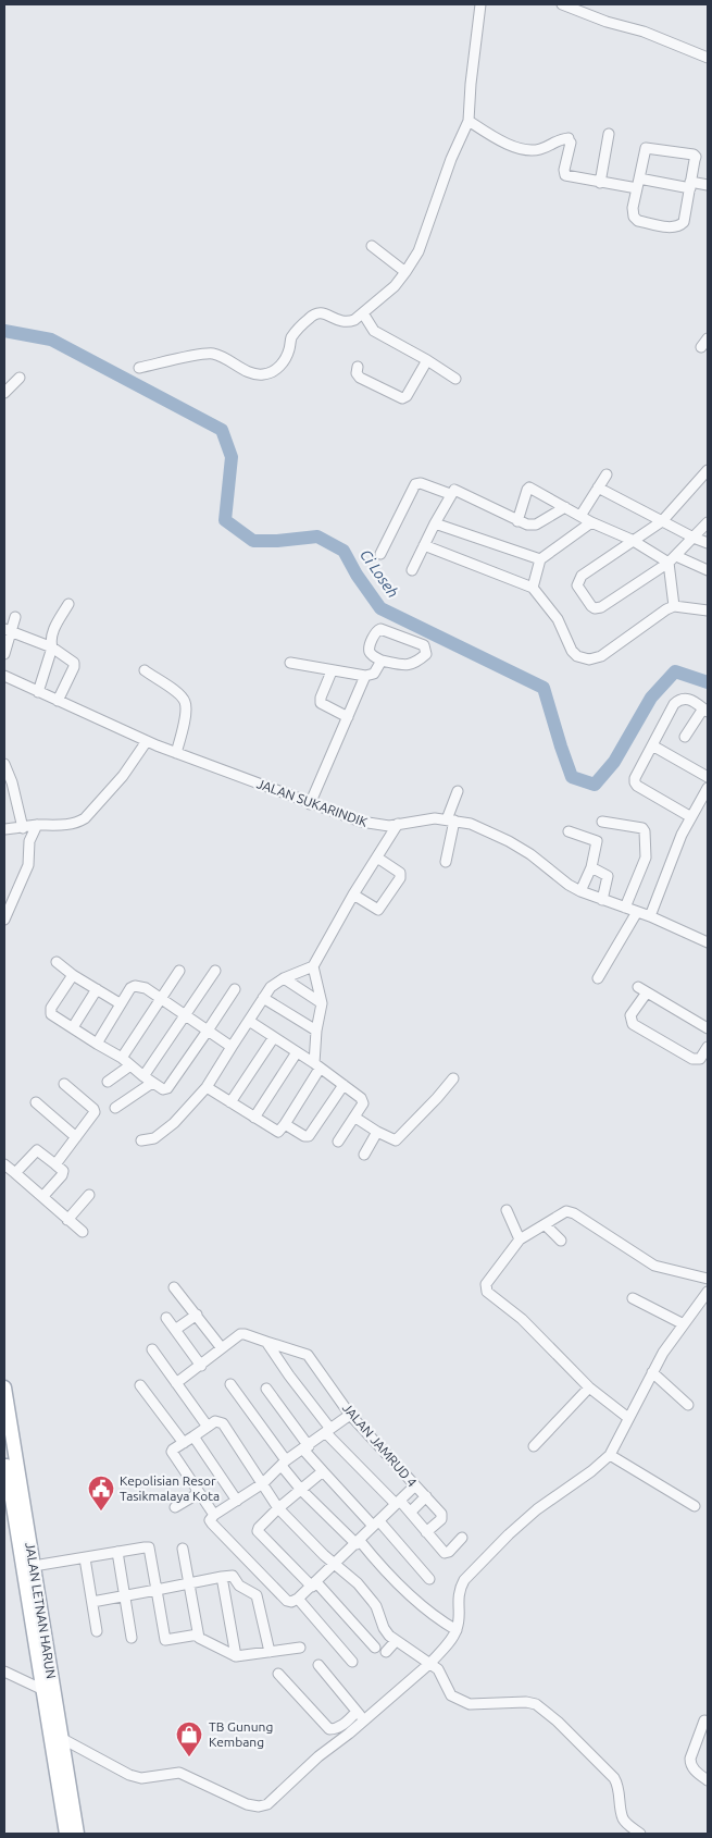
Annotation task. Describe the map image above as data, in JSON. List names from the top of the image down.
{
  "streets": {
    "main road": ["JALAN LETNAN HARUN"],
    "street": ["JALAN SUKARINDIK", "JALAN JAMRUD 4"]
  },
  "water": ["Ci Loseh"],
  "places": {
    "public building": ["Kepolisian Resor Tasikmalaya Kota"],
    "shop": ["TB Gunung Kembang"]
  }
}
